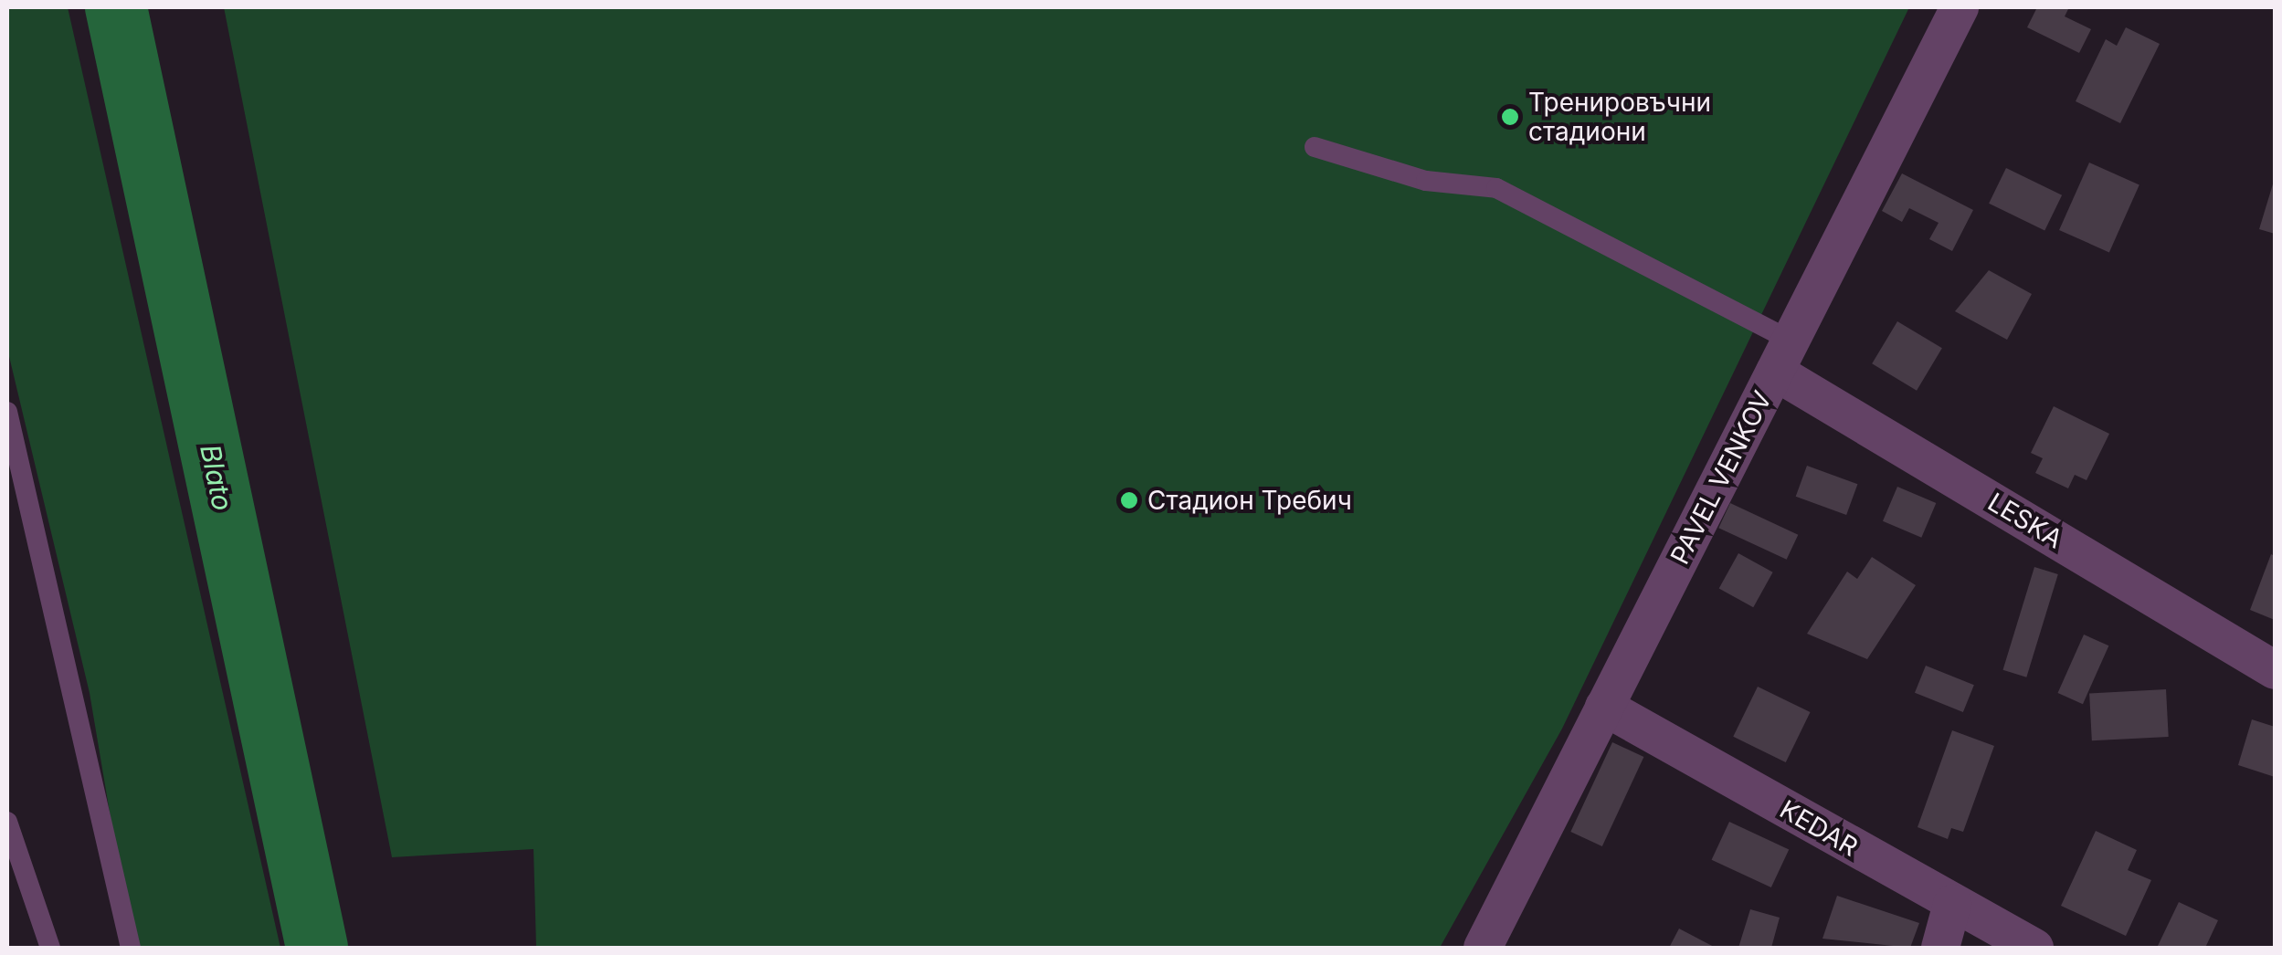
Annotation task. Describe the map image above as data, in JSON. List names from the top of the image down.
{
  "streets": {
    "street": ["PAVEL VENKOV", "LESKA", "KEDAR"]
  },
  "crossings": [
    ["PAVEL VENKOV", "LESKA"],
    ["PAVEL VENKOV", "KEDAR"]
  ],
  "water": ["Blato"],
  "places": ["Тренировъчни стадиони", "Стадион Требич"]
}
